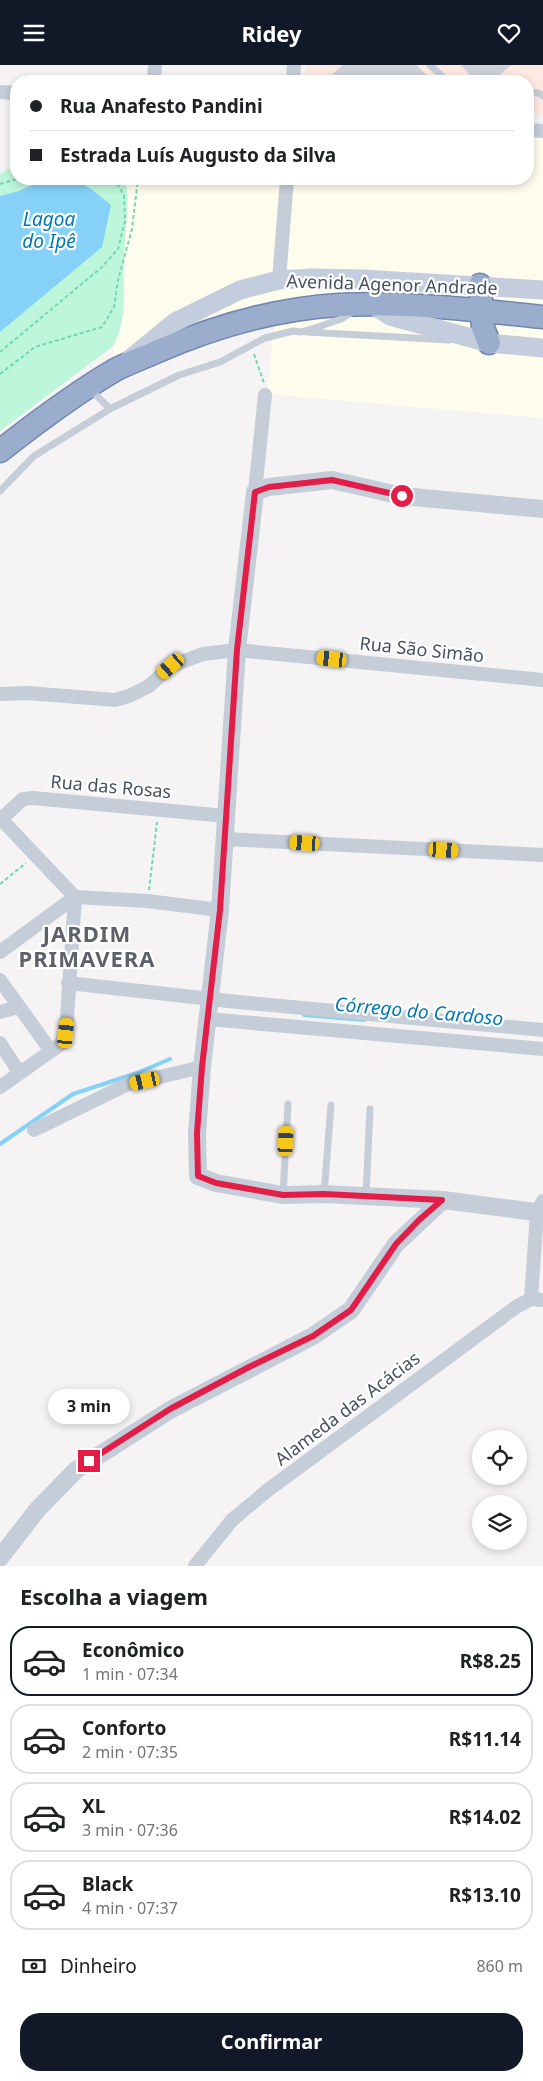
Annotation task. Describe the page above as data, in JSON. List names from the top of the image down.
{
  "streets": {
    "main road": ["Avenida Agenor Andrade"],
    "street": ["Rua São Simão", "Rua das Rosas", "Alameda das Acácias"]
  },
  "districts": ["JARDIM PRIMAVERA"],
  "water": ["Lagoa do Ipê", "Córrego do Cardoso"],
  "page": {
    "header": "Ridey",
    "banner": ["Rua Anafesto Pandini", "Estrada Luís Augusto da Silva"],
    "bubble": "3 min",
    "heading": "Escolha a viagem",
    "list": [
      {
        "name": "Econômico",
        "note": "1 min · 07:34",
        "value": "R$8.25"
      },
      {
        "name": "Conforto",
        "note": "2 min · 07:35",
        "value": "R$11.14"
      },
      {
        "name": "XL",
        "note": "3 min · 07:36",
        "value": "R$14.02"
      },
      {
        "name": "Black",
        "note": "4 min · 07:37",
        "value": "R$13.10"
      }
    ],
    "pay": ["Dinheiro", "860 m"],
    "buttons": "Confirmar"
  }
}
